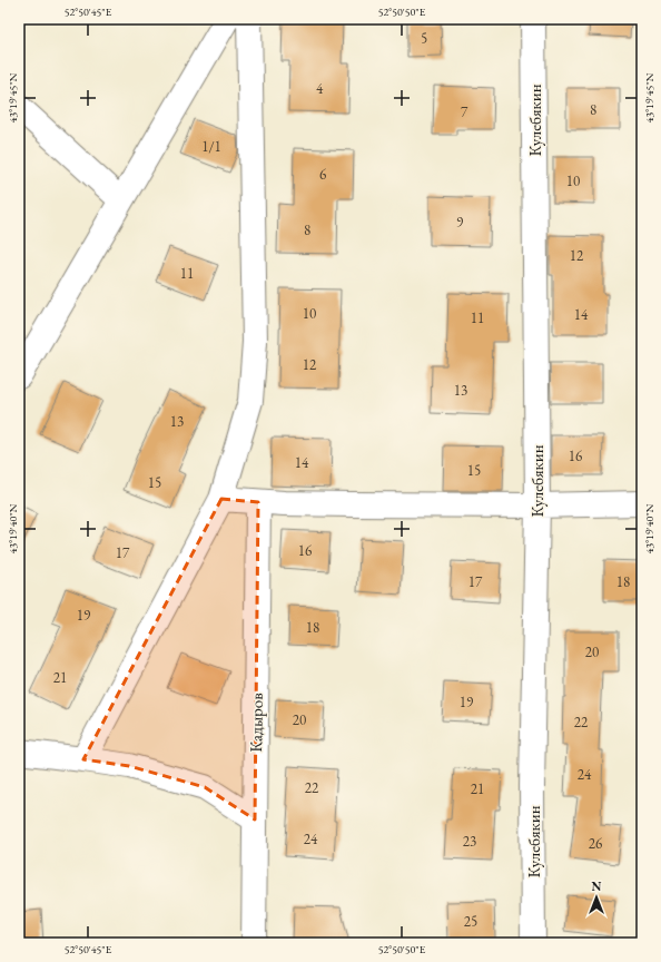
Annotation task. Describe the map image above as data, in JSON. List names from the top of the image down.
{
  "streets": {
    "street": ["Кулебякин", "Кадыров"]
  },
  "house_numbers": [
    "5",
    "4",
    "8",
    "7",
    "1/1",
    "6",
    "10",
    "9",
    "8",
    "12",
    "11",
    "10",
    "14",
    "11",
    "12",
    "13",
    "13",
    "16",
    "14",
    "15",
    "15",
    "16",
    "17",
    "17",
    "18",
    "19",
    "18",
    "20",
    "21",
    "19",
    "20",
    "22",
    "24",
    "22",
    "21",
    "24",
    "23",
    "26",
    "25"
  ],
  "north": "top",
  "coordinates": [
    "52°50'45\"E",
    "52°50'50\"E",
    "43°19'45\"N",
    "43°19'40\"N"
  ]
}
